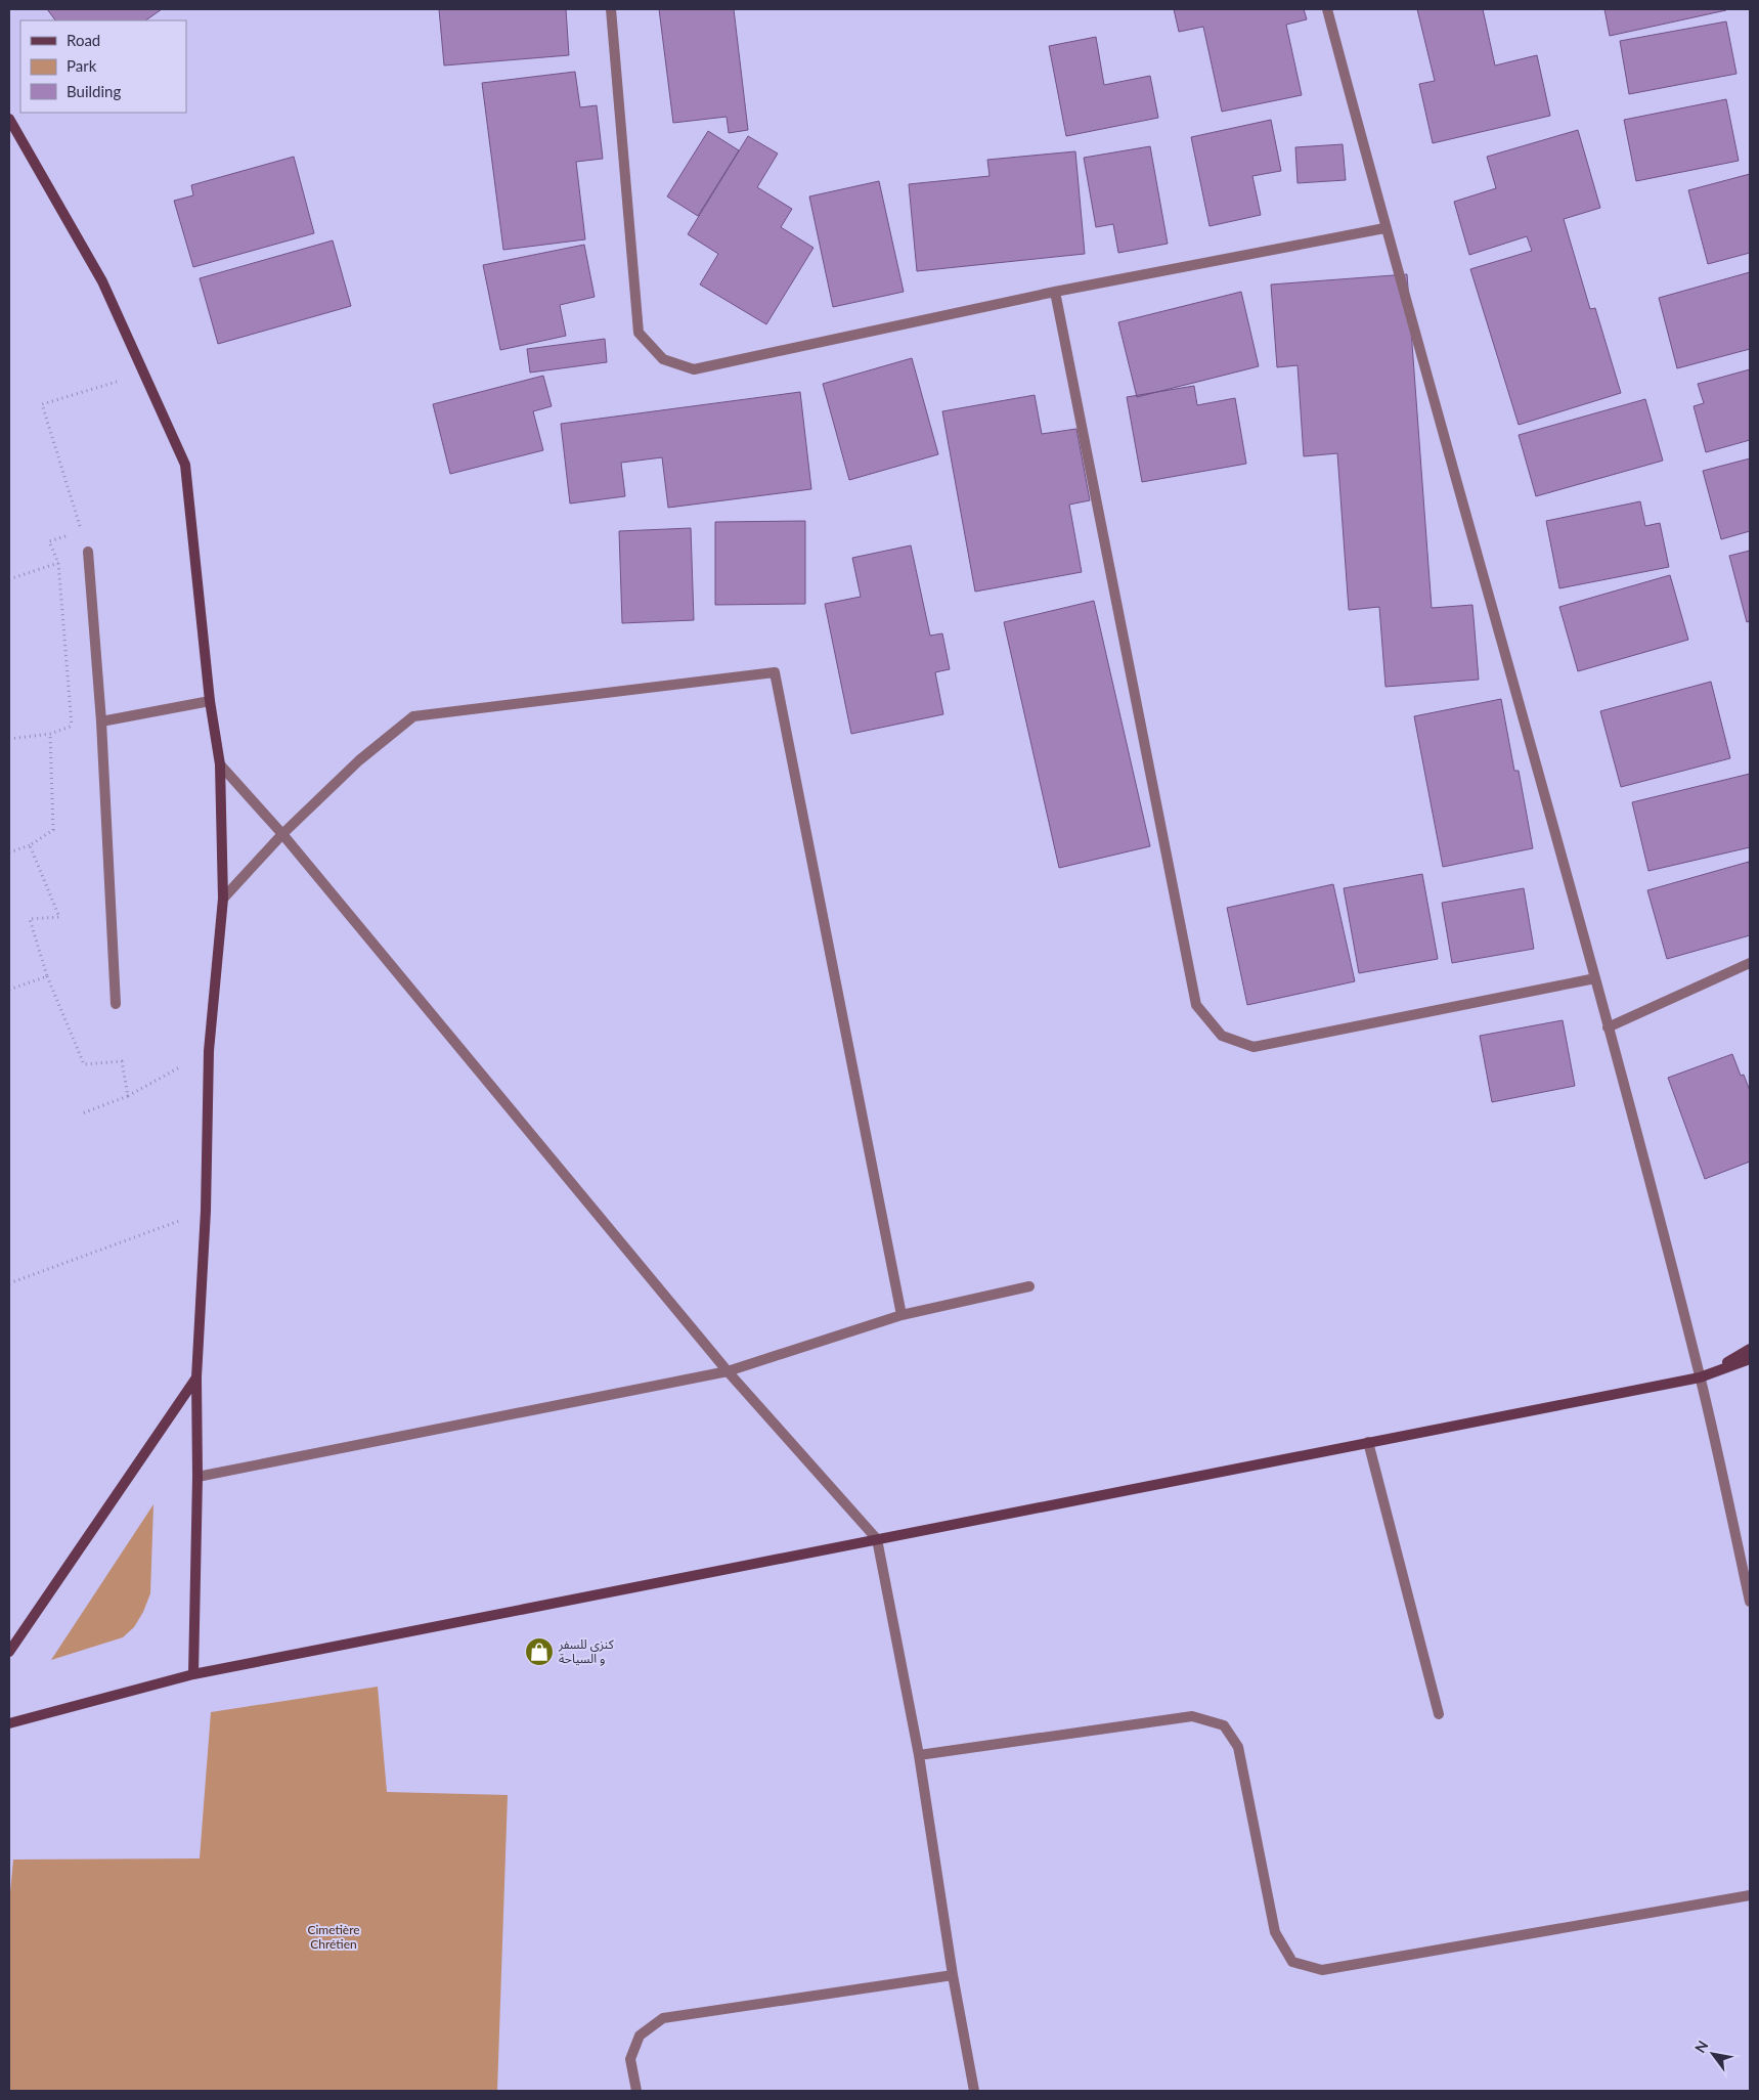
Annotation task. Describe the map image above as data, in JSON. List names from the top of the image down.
{
  "parks": ["Cimetière Chrétien"],
  "places": {
    "shop": ["كنزي للسفر و السياحة"]
  },
  "legend": ["Road", "Park", "Building"],
  "north": "top left"
}
